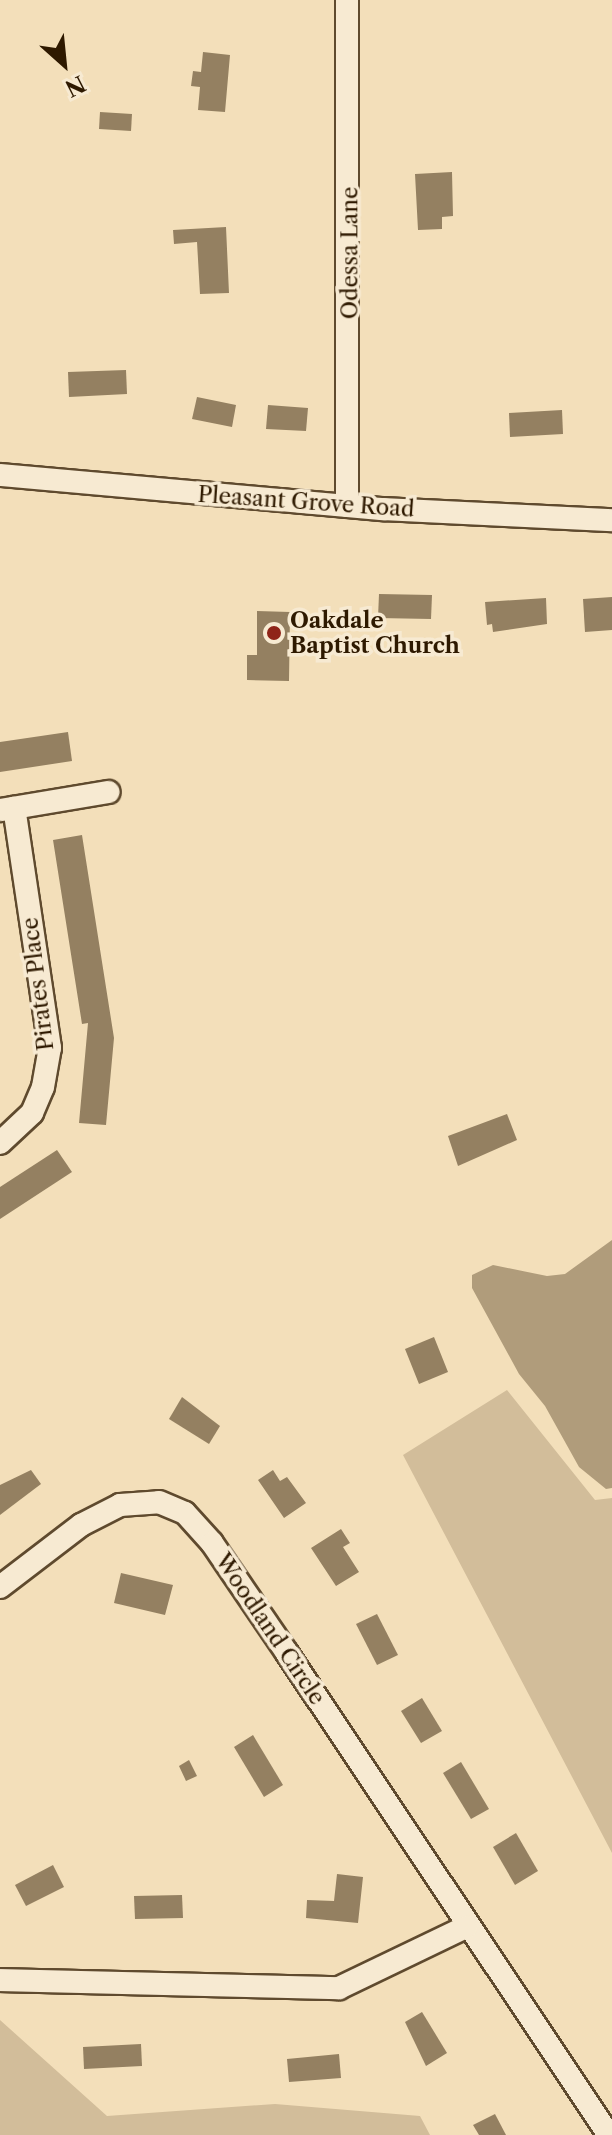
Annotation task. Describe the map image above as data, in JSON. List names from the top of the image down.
{
  "streets": {
    "street": [
      "Odessa Lane",
      "Pleasant Grove Road",
      "Pirates Place",
      "Woodland Circle"
    ]
  },
  "crossings": [
    ["Odessa Lane", "Pleasant Grove Road"]
  ],
  "places": ["Oakdale Baptist Church"],
  "north": "bottom right"
}
